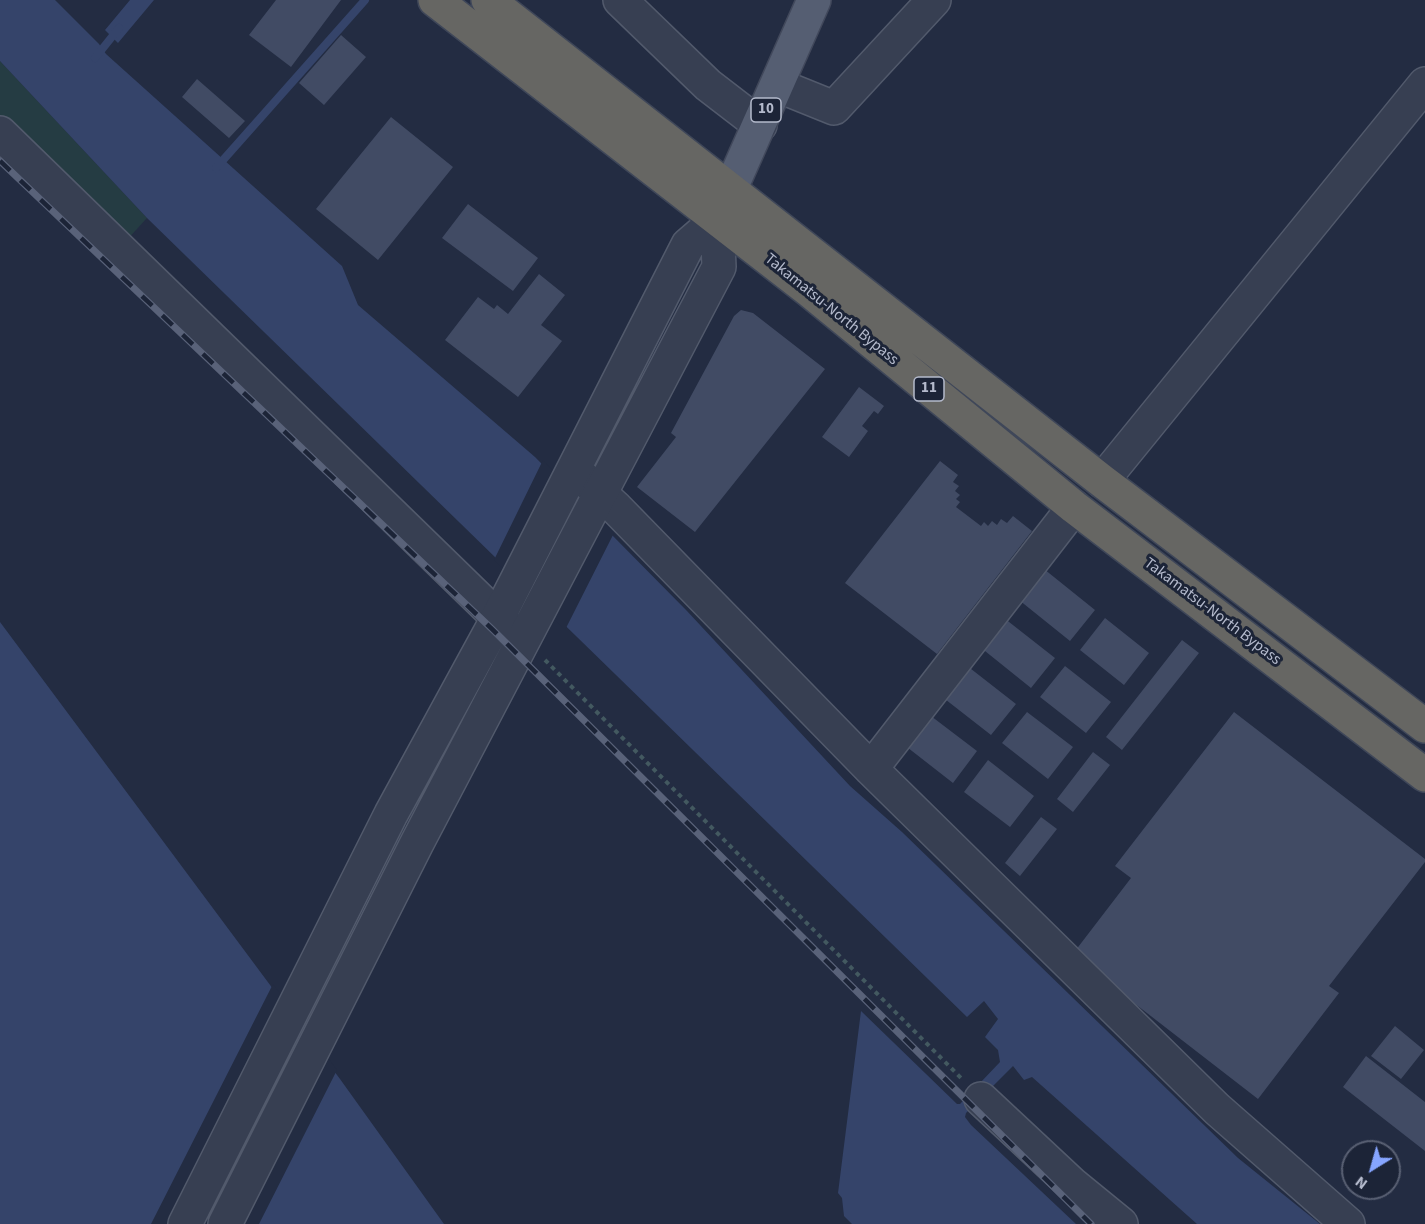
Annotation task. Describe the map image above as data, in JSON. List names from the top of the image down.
{
  "streets": {
    "highway": ["Takamatsu-North Bypass", "11"],
    "main road": ["10"]
  },
  "crossings": [
    ["10", "Takamatsu-North Bypass"]
  ],
  "north": "bottom left"
}
